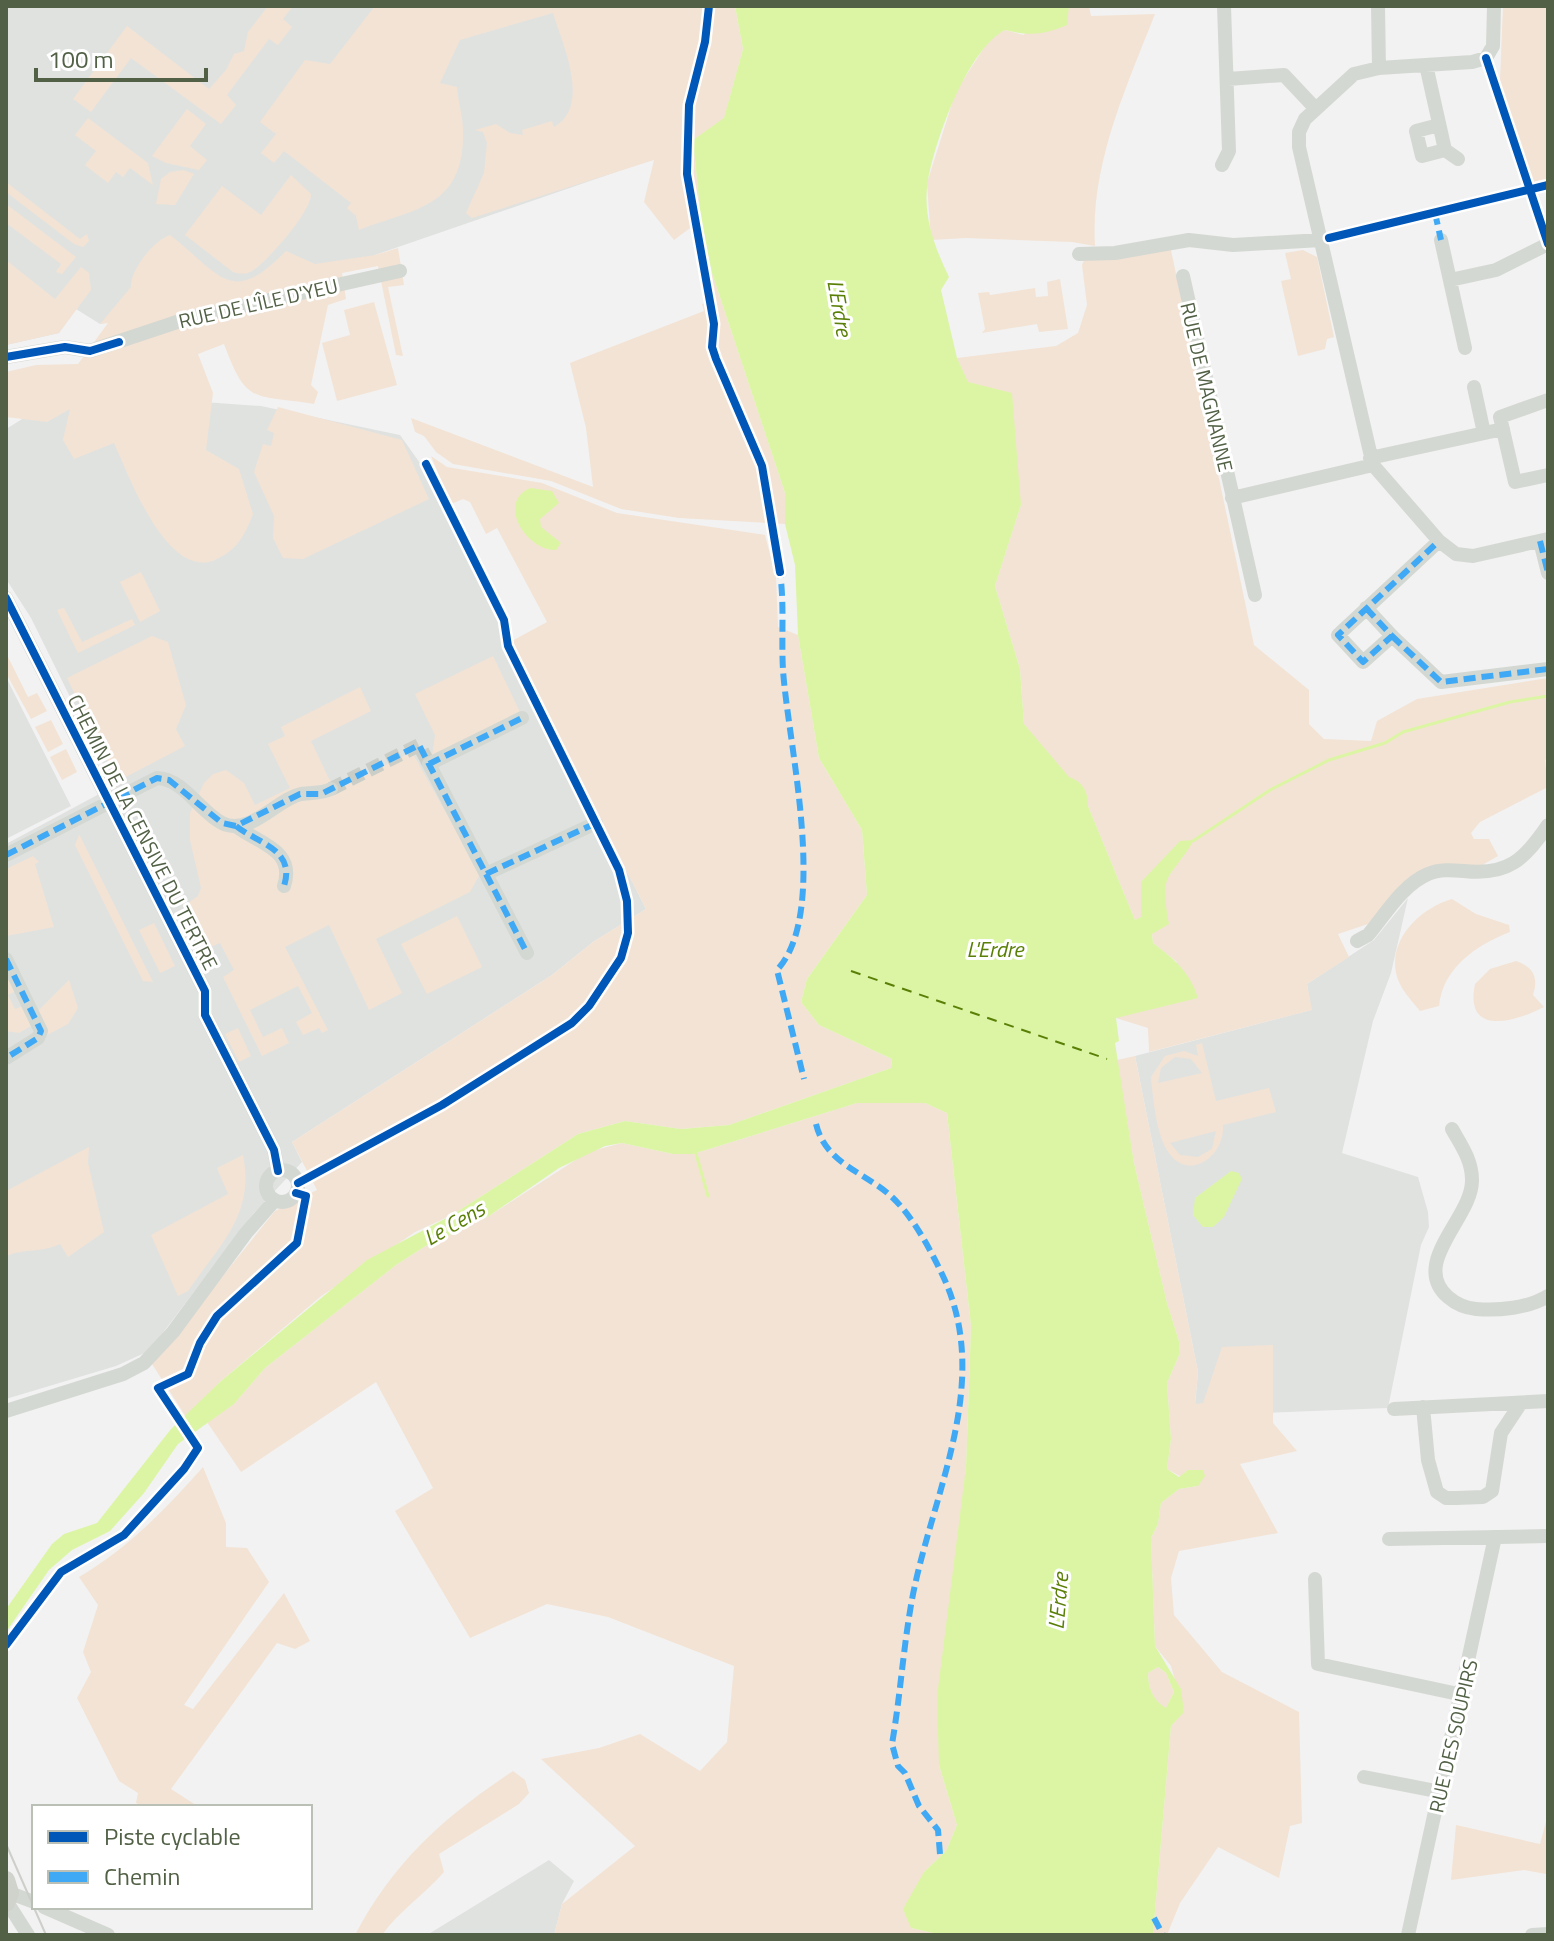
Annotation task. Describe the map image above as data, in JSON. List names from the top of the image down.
{
  "streets": {
    "street": [
      "RUE DE L'ÎLE D'YEU",
      "RUE DE MAGNANNE",
      "CHEMIN DE LA CENSIVE DU TERTRE",
      "RUE DES SOUPIRS"
    ]
  },
  "water": ["L'Erdre", "Le Cens"],
  "legend": ["Piste cyclable", "Chemin"],
  "scale_bar": "100 m"
}
